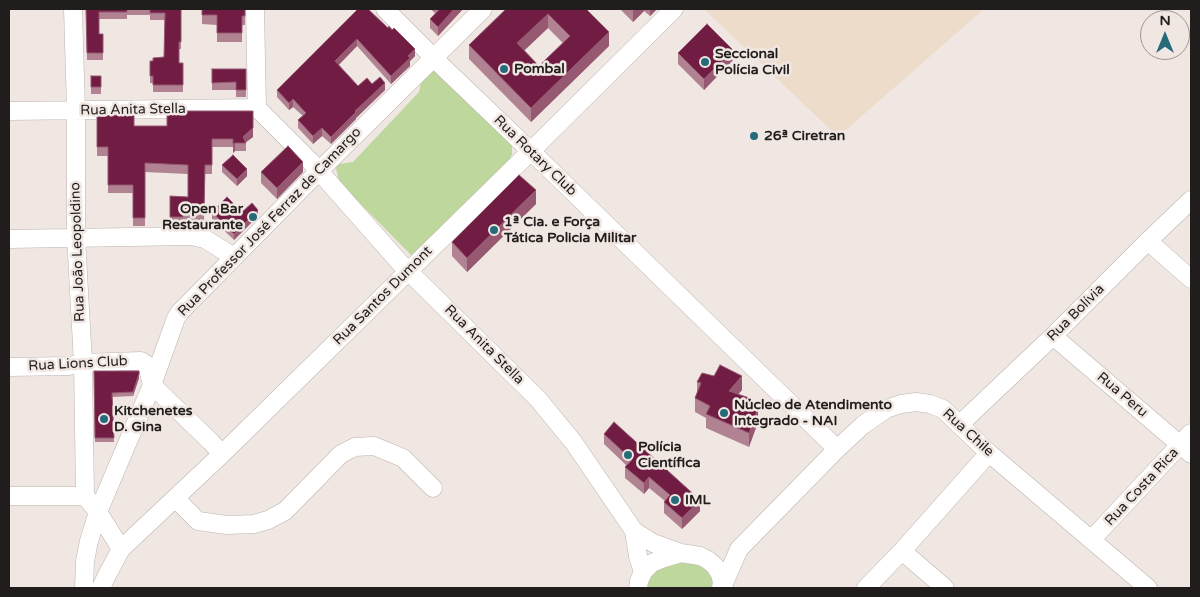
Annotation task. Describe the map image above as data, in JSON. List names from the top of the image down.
{
  "streets": {
    "street": [
      "Rua Anita Stella",
      "Rua Rotary Club",
      "Rua Professor José Ferraz de Camargo",
      "Rua João Leopoldino",
      "Rua Santos Dumont",
      "Rua Bolívia",
      "Rua Lions Club",
      "Rua Peru",
      "Rua Chile",
      "Rua Costa Rica"
    ]
  },
  "crossings": [
    ["Rua Anita Stella", "Rua Professor José Ferraz de Camargo"],
    ["Rua Anita Stella", "Rua João Leopoldino"],
    ["Rua Anita Stella", "Rua Santos Dumont"],
    ["Rua Rotary Club", "Rua Professor José Ferraz de Camargo"],
    ["Rua Rotary Club", "Rua Santos Dumont"],
    ["Rua Rotary Club", "Rua Chile"],
    ["Rua Professor José Ferraz de Camargo", "Rua Lions Club"],
    ["Rua João Leopoldino", "Rua Lions Club"],
    ["Rua Santos Dumont", "Rua Lions Club"],
    ["Rua Bolívia", "Rua Peru"],
    ["Rua Bolívia", "Rua Chile"],
    ["Rua Peru", "Rua Costa Rica"],
    ["Rua Chile", "Rua Costa Rica"]
  ],
  "places": [
    "Seccional Polícia Civil",
    "Pombal",
    "26ª Ciretran",
    "Open Bar Restaurante",
    "1ª Cia. e Força Tática Policia Militar",
    "Núcleo de Atendimento Integrado - NAI",
    "Kitchenetes D. Gina",
    "Polícia Científica",
    "IML"
  ],
  "north": "top"
}
